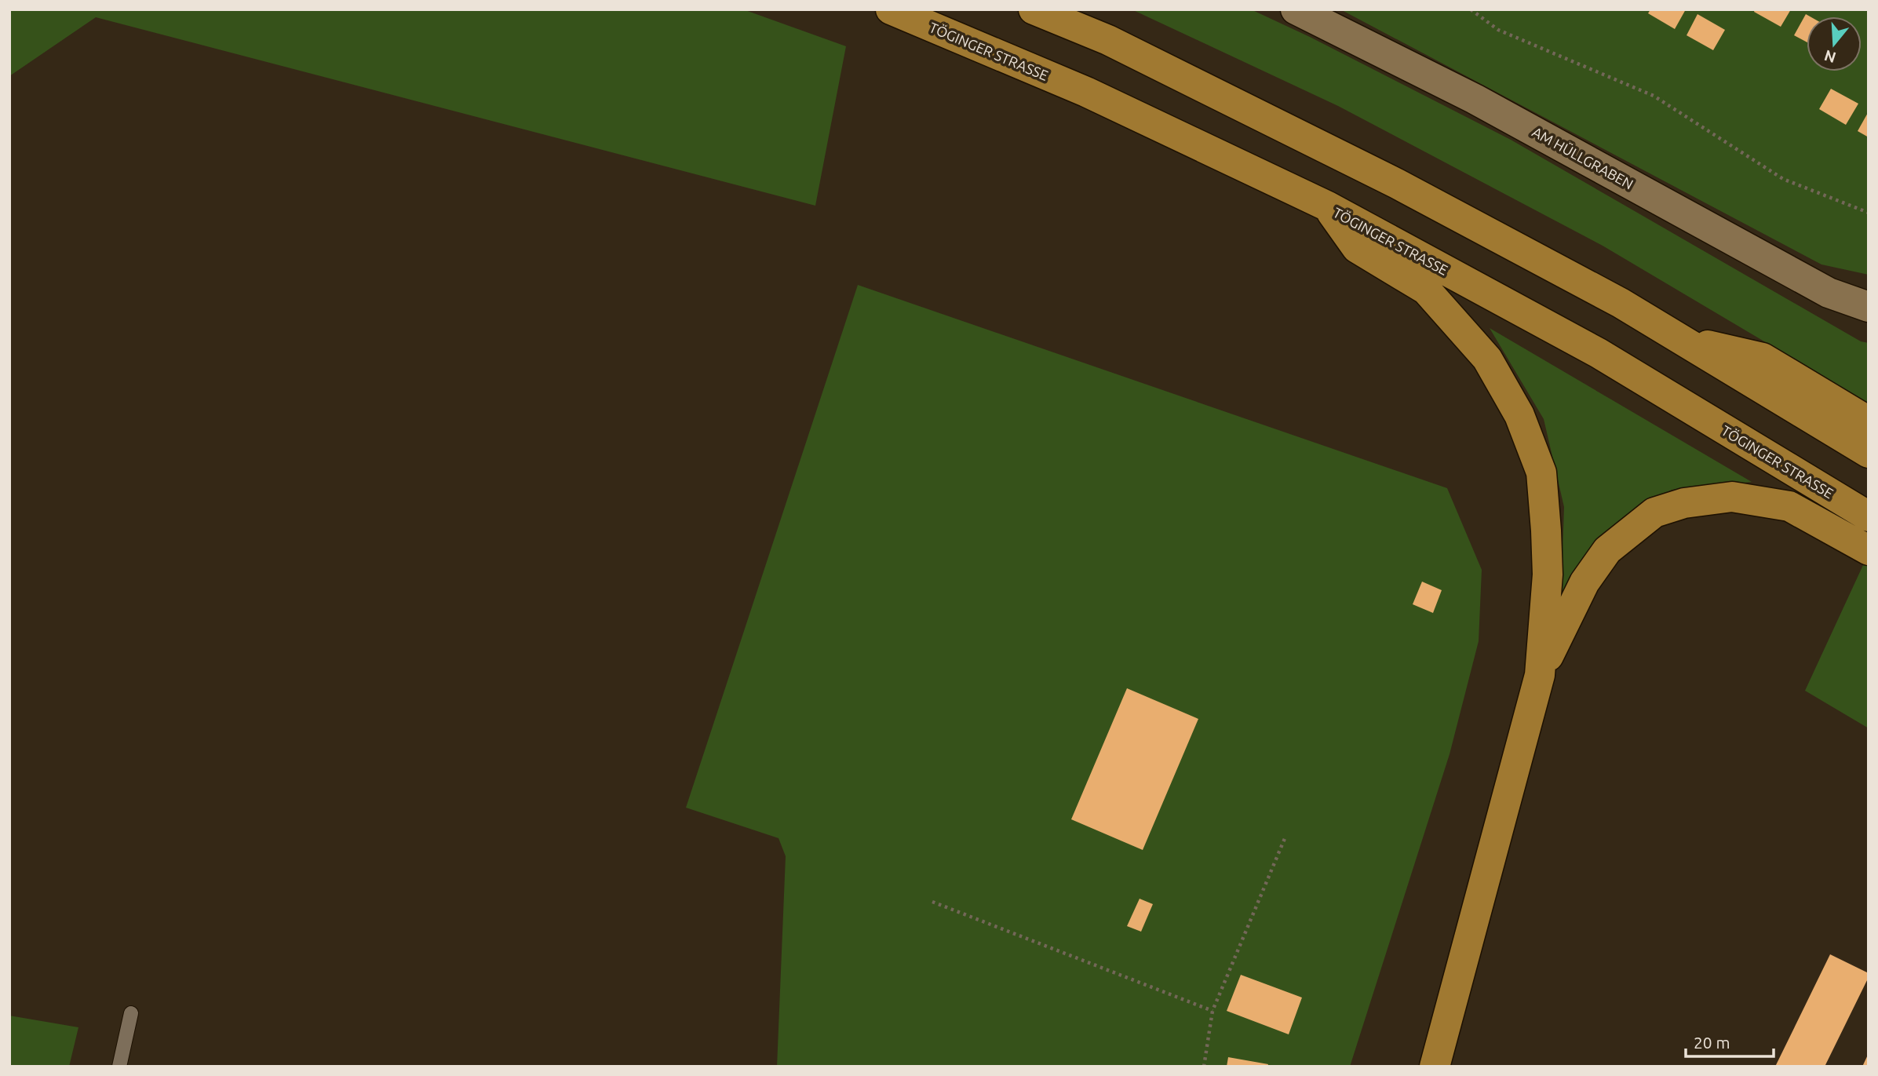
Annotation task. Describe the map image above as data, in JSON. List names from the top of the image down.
{
  "streets": {
    "highway": ["TÖGINGER STRASSE"],
    "main road": ["AM HÜLLGRABEN"]
  },
  "scale_bar": "20 m",
  "north": "bottom"
}
